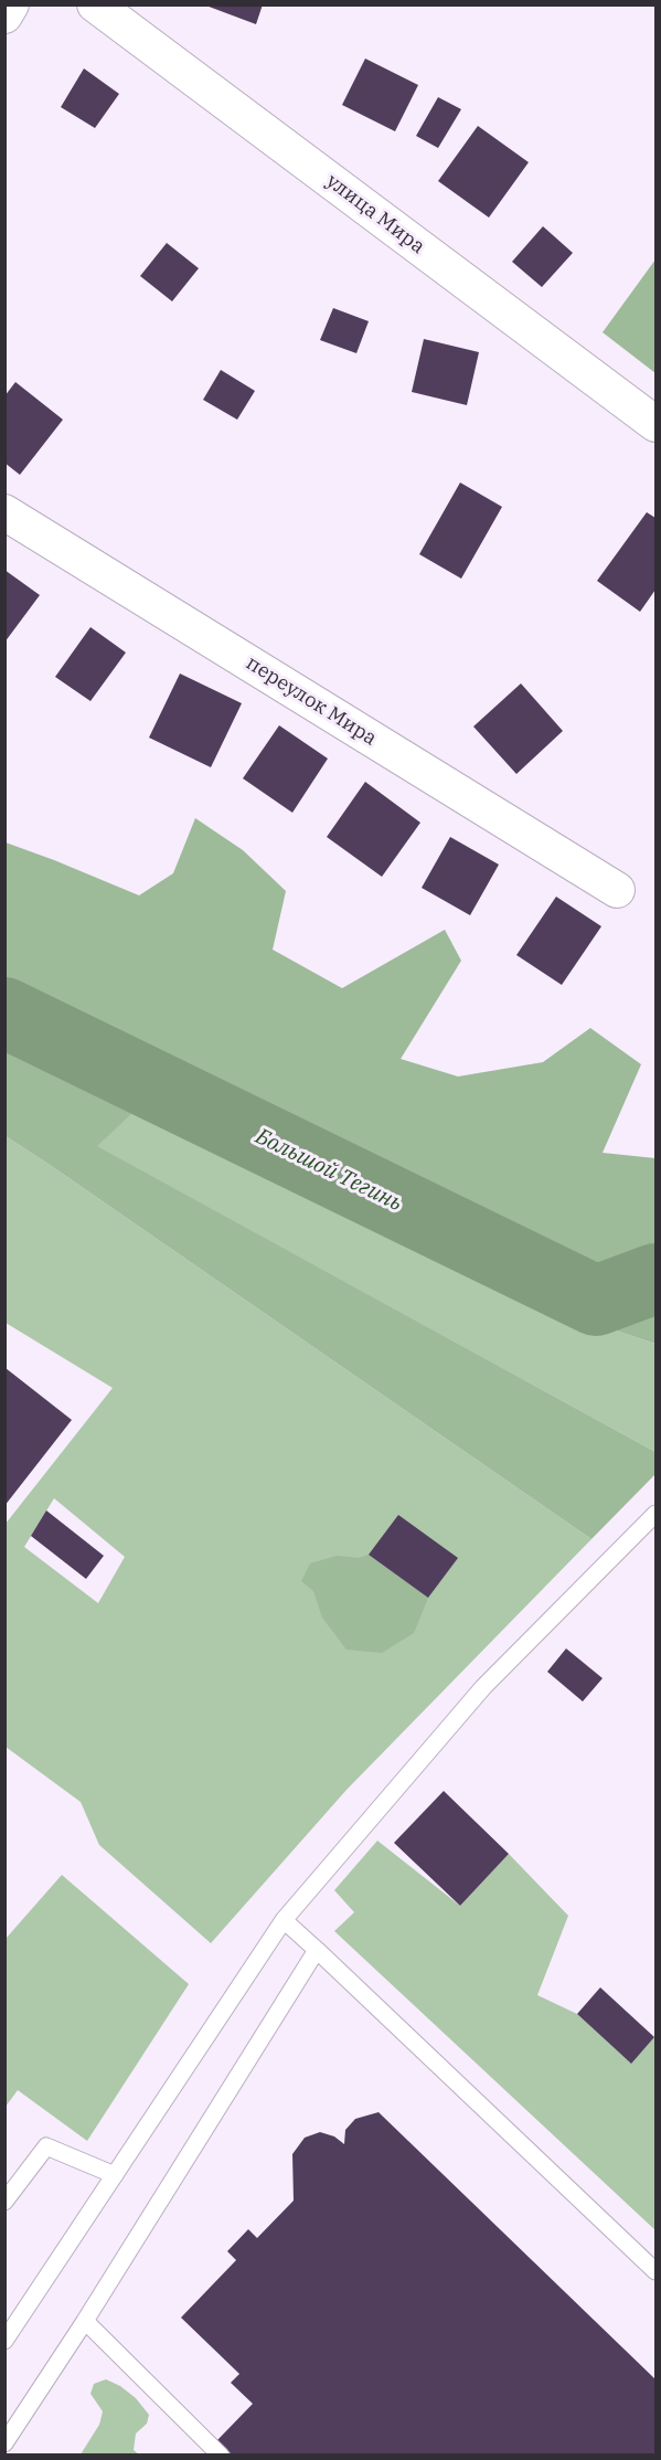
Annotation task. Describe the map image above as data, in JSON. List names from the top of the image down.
{
  "streets": {
    "street": ["улица Мира", "переулок Мира"]
  },
  "water": ["Большой Тегинь"]
}
